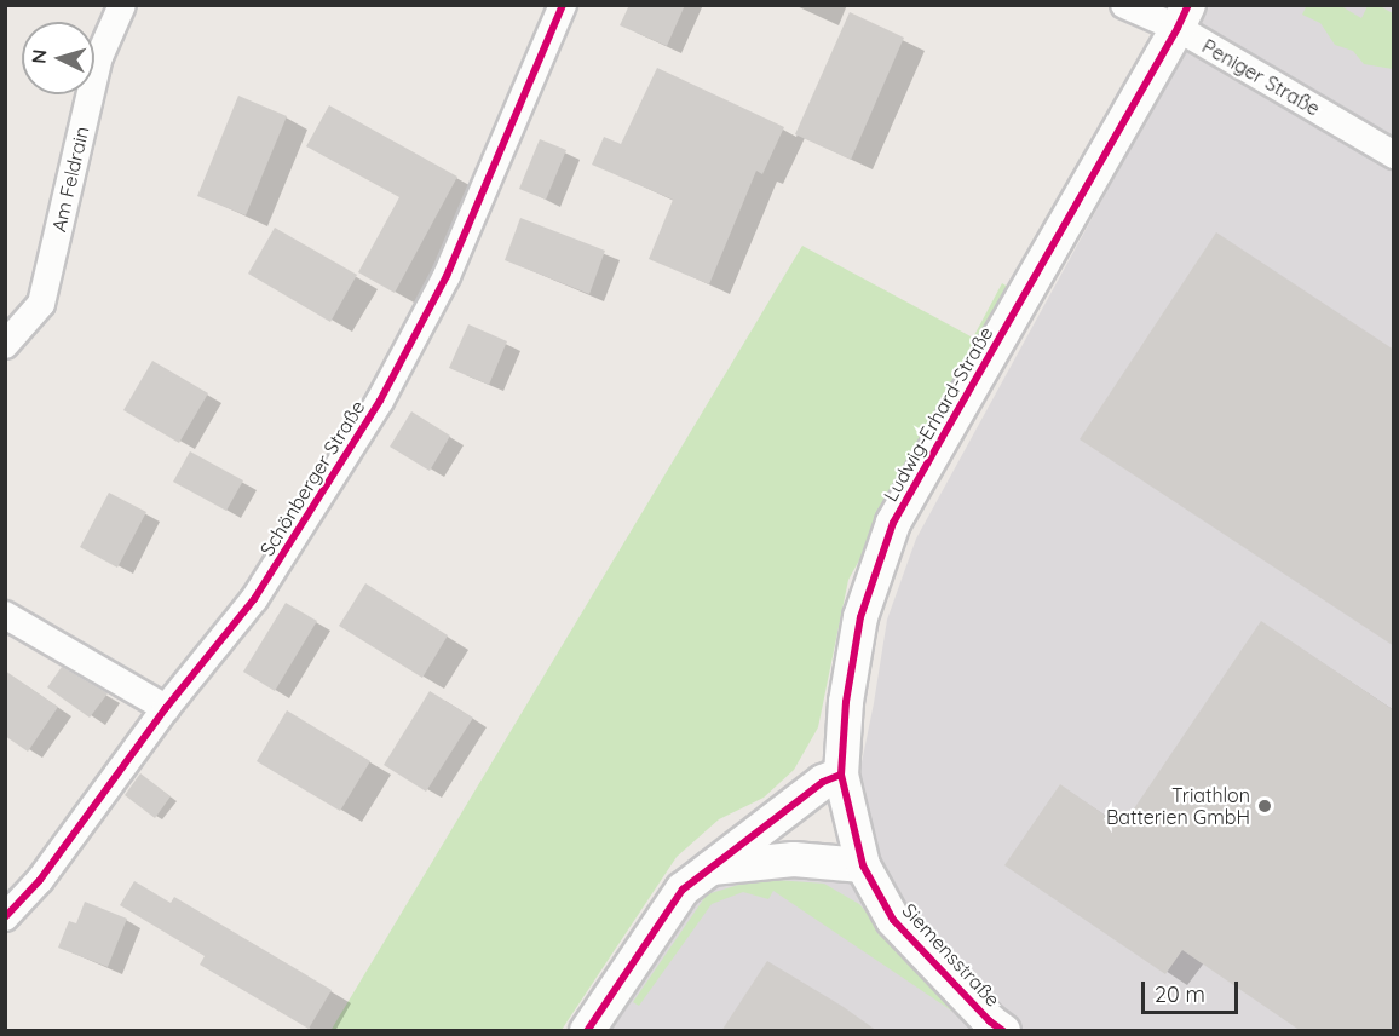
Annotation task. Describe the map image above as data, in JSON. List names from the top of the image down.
{
  "streets": {
    "street": [
      "Peniger Straße",
      "Am Feldrain",
      "Ludwig-Erhard-Straße",
      "Schönberger Straße",
      "Siemensstraße"
    ]
  },
  "crossings": [
    ["Peniger Straße", "Ludwig-Erhard-Straße"],
    ["Ludwig-Erhard-Straße", "Siemensstraße"]
  ],
  "places": ["Triathlon Batterien GmbH"],
  "scale_bar": "20 m",
  "north": "left"
}
